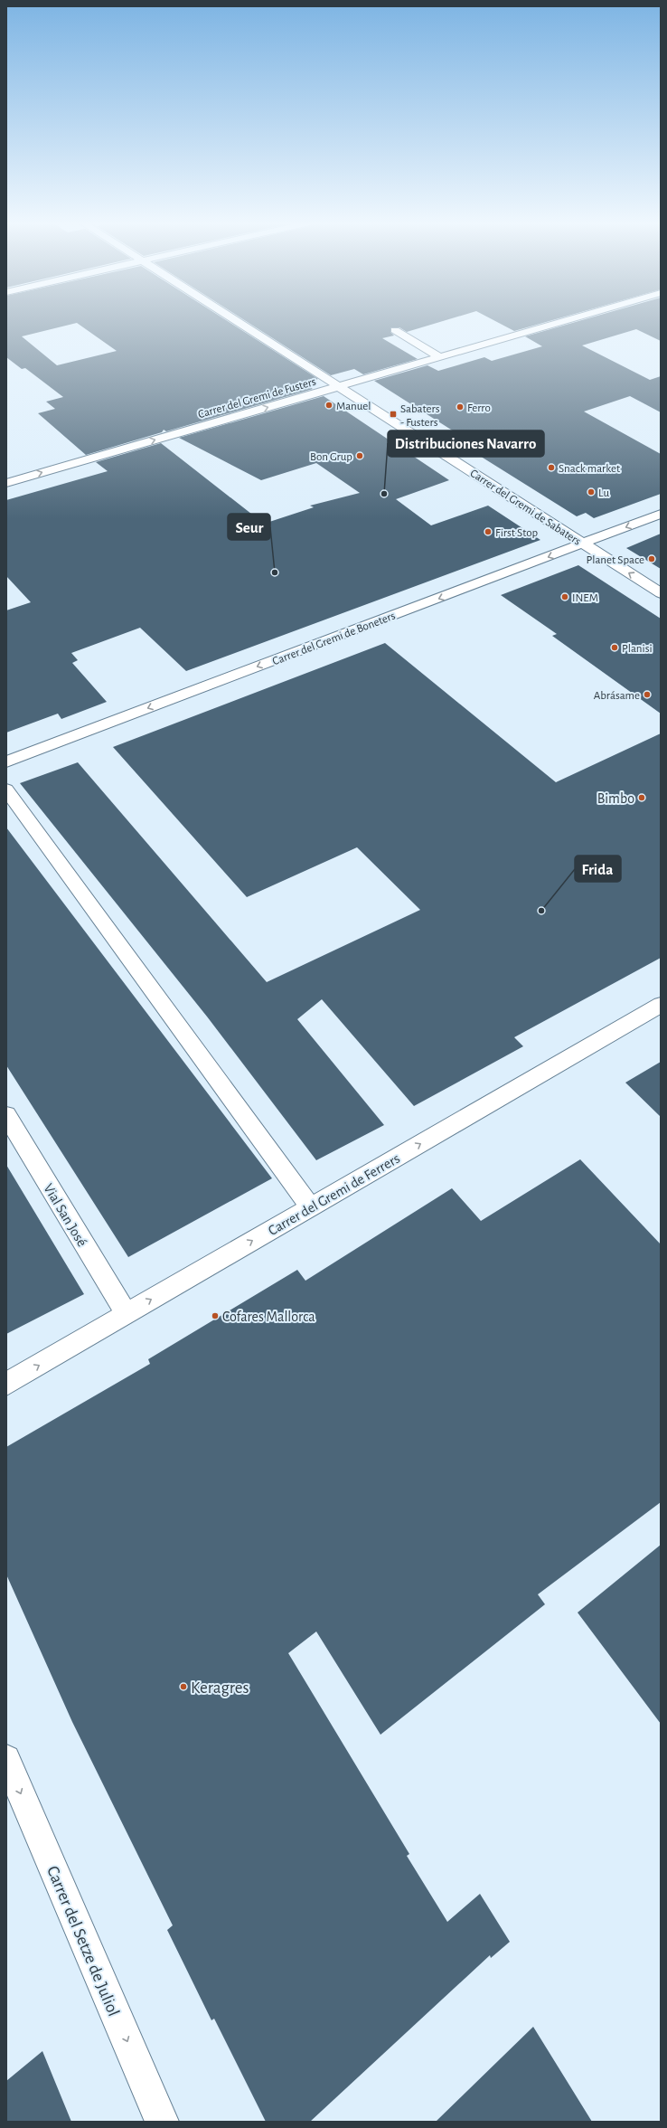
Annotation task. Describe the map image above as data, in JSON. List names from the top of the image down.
{
  "streets": {
    "street": [
      "Carrer del Gremi de Fusters",
      "Carrer del Gremi de Sabaters",
      "Carrer del Gremi de Boneters",
      "Carrer del Gremi de Ferrers",
      "Vial San José",
      "Carrer del Setze de Juliol"
    ]
  },
  "crossings": [
    ["Carrer del Gremi de Fusters", "Carrer del Gremi de Sabaters"],
    ["Carrer del Gremi de Sabaters", "Carrer del Gremi de Boneters"],
    ["Carrer del Gremi de Ferrers", "Vial San José"]
  ],
  "one_way": [
    "Carrer del Gremi de Fusters",
    "Carrer del Gremi de Boneters",
    "Carrer del Gremi de Ferrers",
    "Carrer del Setze de Juliol"
  ],
  "places": {
    "other": [
      "Manuel",
      "Ferro",
      "Bon Grup",
      "Snack market",
      "Lu",
      "Distribuciones Navarro",
      "First Stop",
      "Planet Space",
      "Seur",
      "INEM",
      "Planisi",
      "Abrásame",
      "Bimbo",
      "Frida",
      "Cofares Mallorca",
      "Keragres"
    ],
    "transit": ["Sabaters - Fusters"]
  }
}
